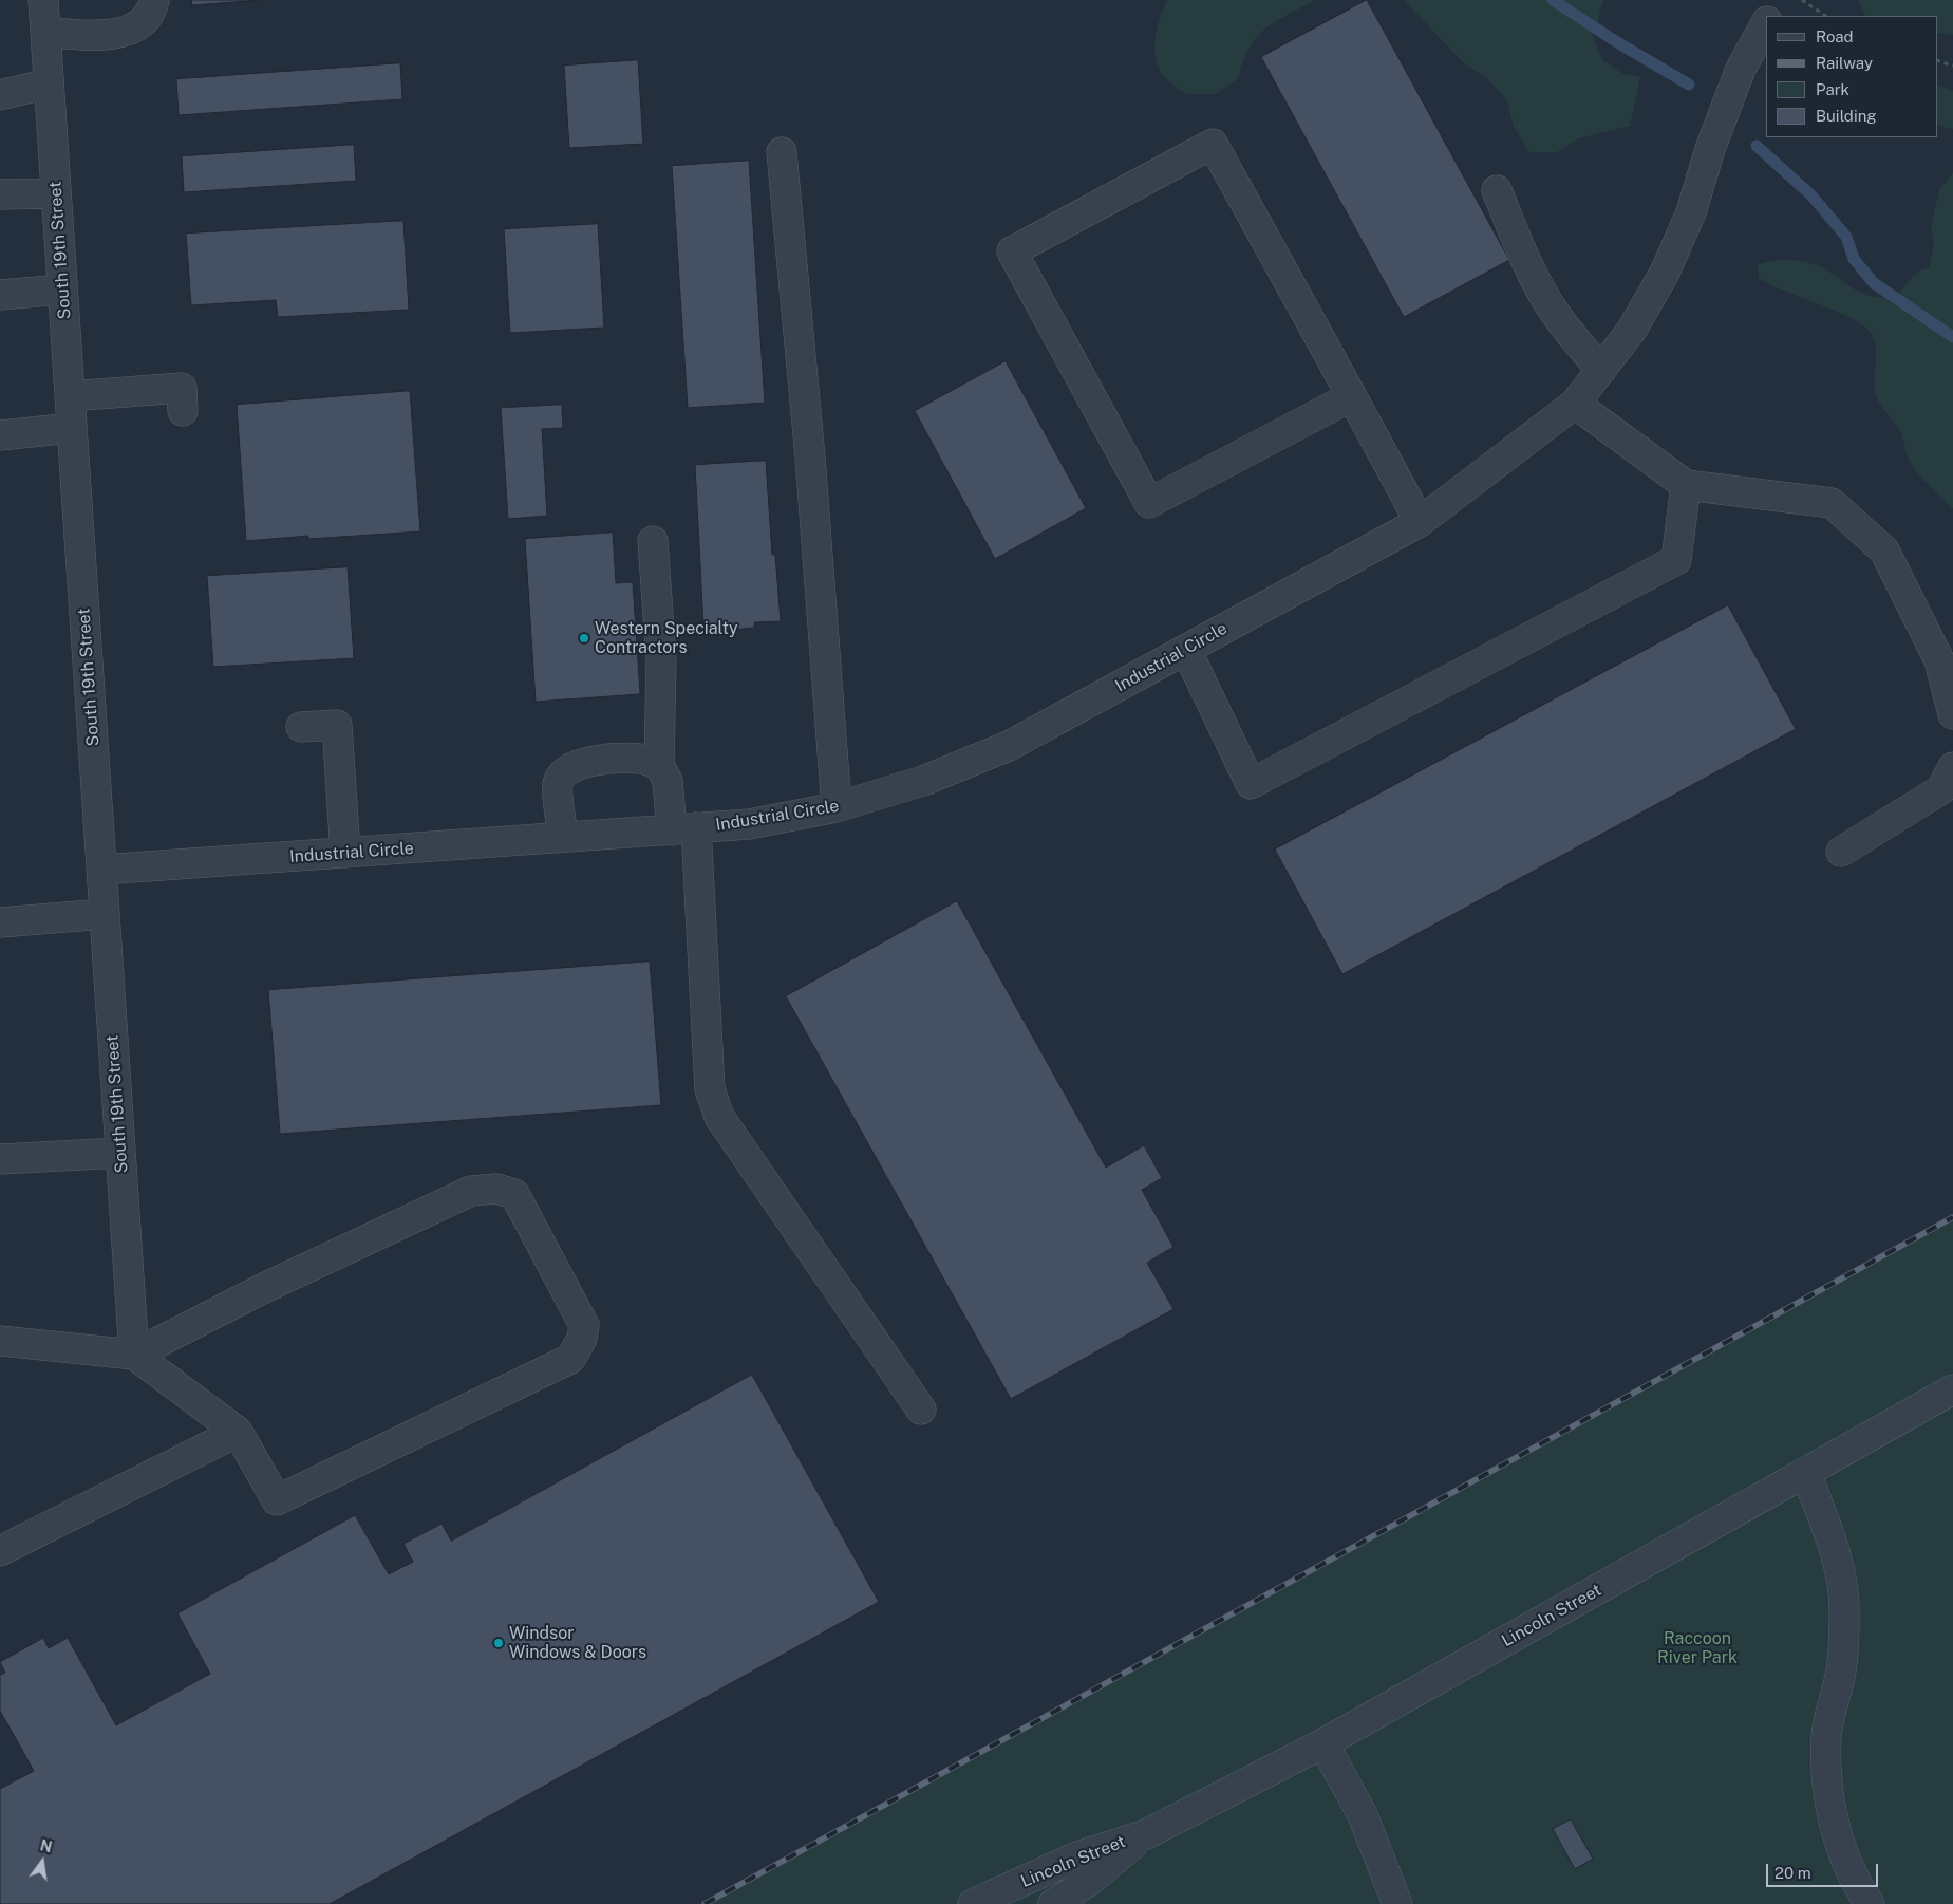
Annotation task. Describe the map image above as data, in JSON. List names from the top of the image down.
{
  "streets": {
    "street": ["South 19th Street", "Industrial Circle", "Lincoln Street"]
  },
  "crossings": [
    ["South 19th Street", "Industrial Circle"]
  ],
  "parks": ["Raccoon River Park"],
  "places": ["Western Specialty Contractors", "Windsor Windows & Doors"],
  "legend": [
    "Road",
    "Railway",
    "Park",
    "Building"
  ],
  "scale_bar": "20 m",
  "north": "top"
}
